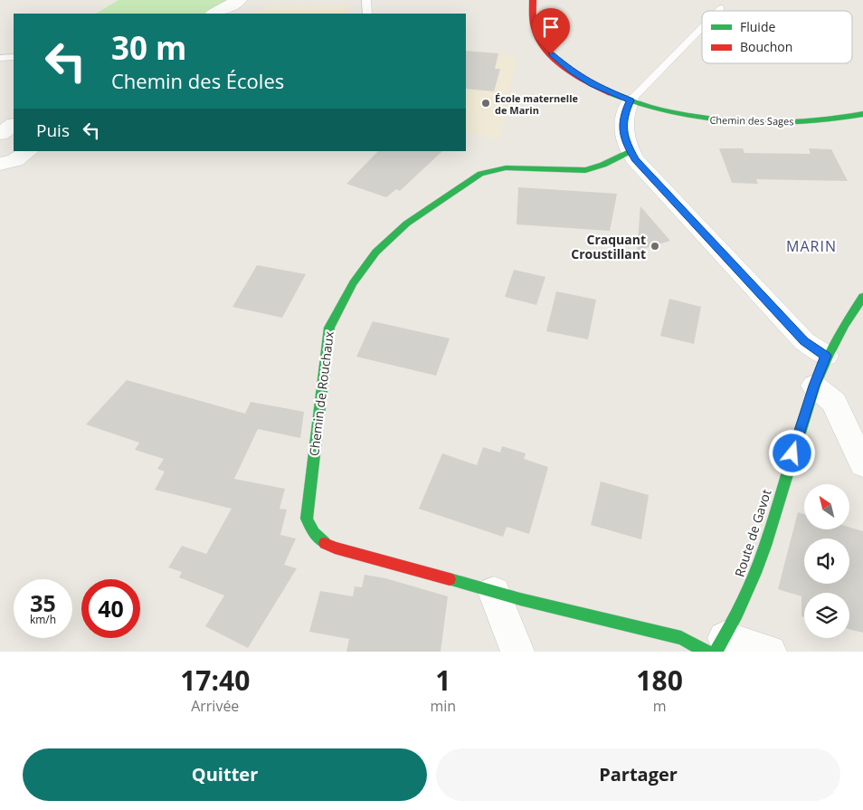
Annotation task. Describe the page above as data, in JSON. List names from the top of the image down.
{
  "streets": {
    "street": ["Chemin des Sages", "Chemin de Rouchaux", "Route de Gavot"]
  },
  "crossings": [
    ["Chemin de Rouchaux", "Route de Gavot"]
  ],
  "districts": ["MARIN"],
  "places": ["École maternelle de Marin", "Craquant Croustillant"],
  "legend": ["Fluide", "Bouchon"],
  "north": "top left",
  "page": {
    "turn": ["30 m", "Chemin des Écoles"],
    "then": "Puis",
    "speed": "35 km/h",
    "limit": "40",
    "eta": [
      "17:40",
      "Arrivée",
      "1",
      "min",
      "180",
      "m"
    ],
    "buttons": ["Quitter", "Partager"]
  }
}
